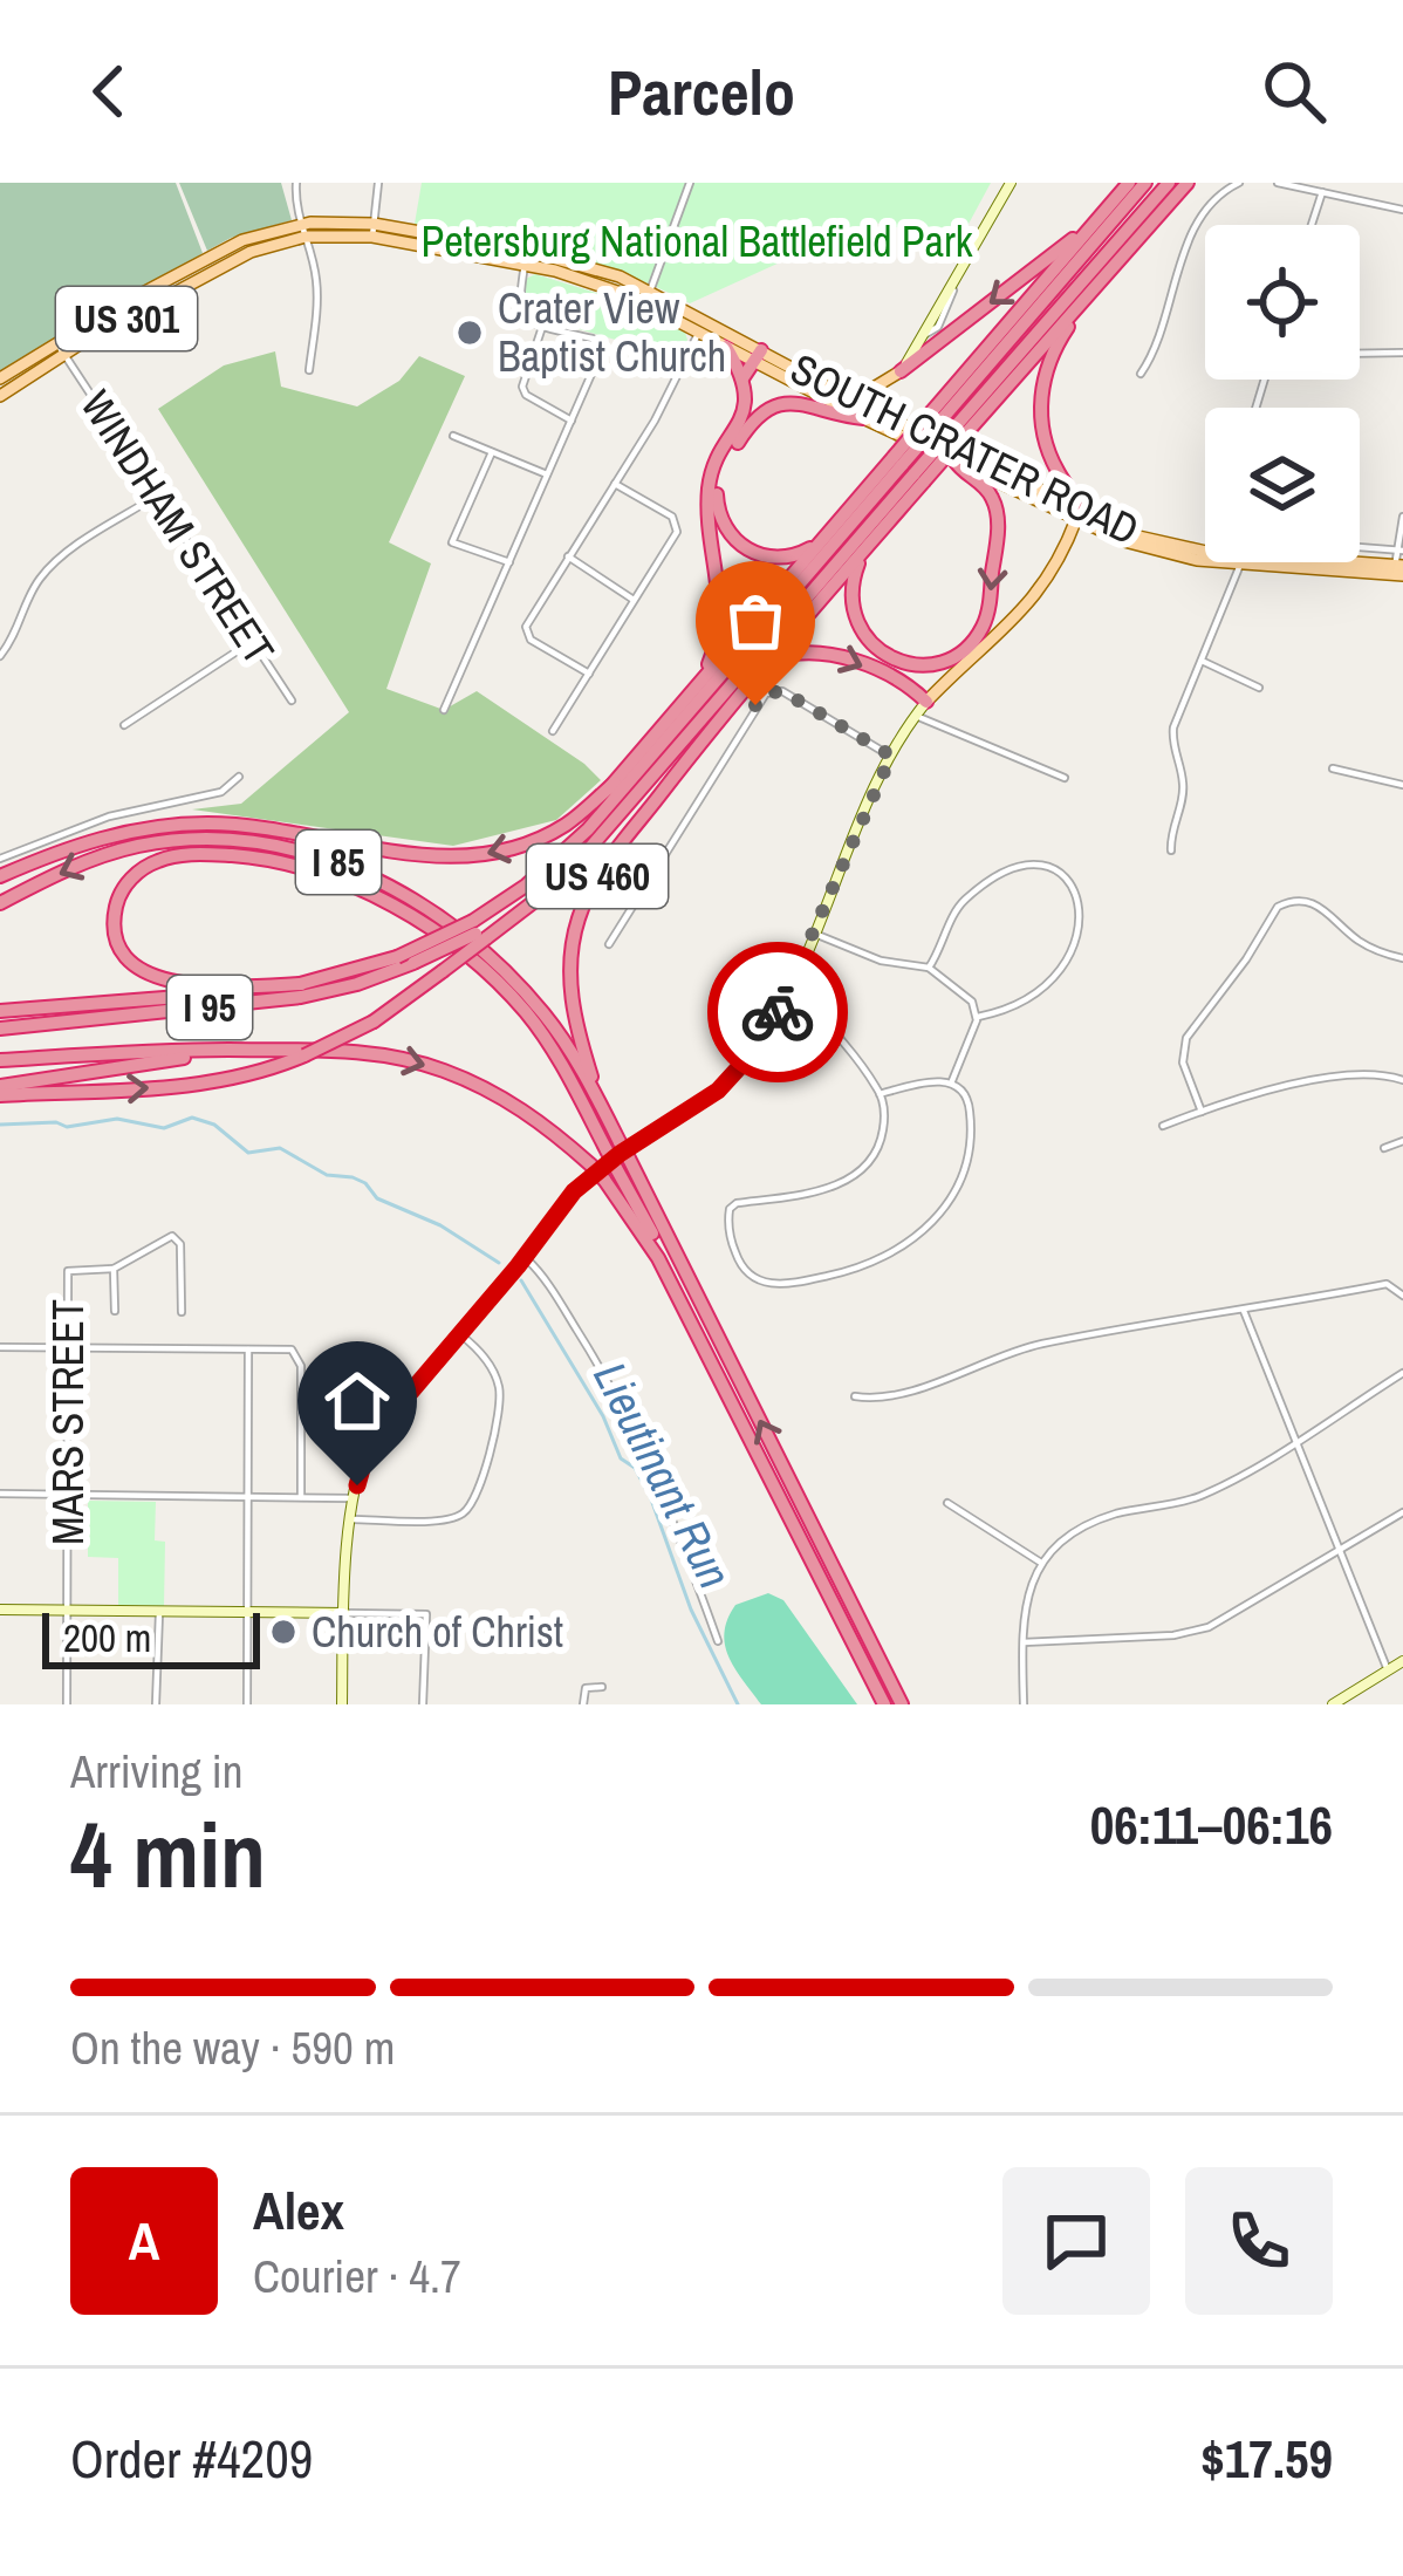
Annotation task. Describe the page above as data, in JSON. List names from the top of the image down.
{
  "streets": {
    "highway": ["I 85", "US 460", "I 95"],
    "main road": ["US 301", "SOUTH CRATER ROAD"],
    "street": ["WINDHAM STREET", "MARS STREET"]
  },
  "crossings": [
    ["SOUTH CRATER ROAD", "WINDHAM STREET"],
    ["I 85", "US 460"],
    ["US 460", "I 95"]
  ],
  "water": ["Lieutinant Run"],
  "parks": ["Petersburg National Battlefield Park"],
  "places": ["Crater View Baptist Church", "Church of Christ"],
  "scale_bar": "200 m",
  "page": {
    "header": "Parcelo",
    "scale": "200 m",
    "heading": ["4 min", "Arriving in", "06:11–06:16"],
    "panel": [
      "Alex",
      "Courier · 4.7",
      "Order #4209",
      "$17.59"
    ],
    "bar": "On the way · 590 m",
    "round": "A"
  }
}
